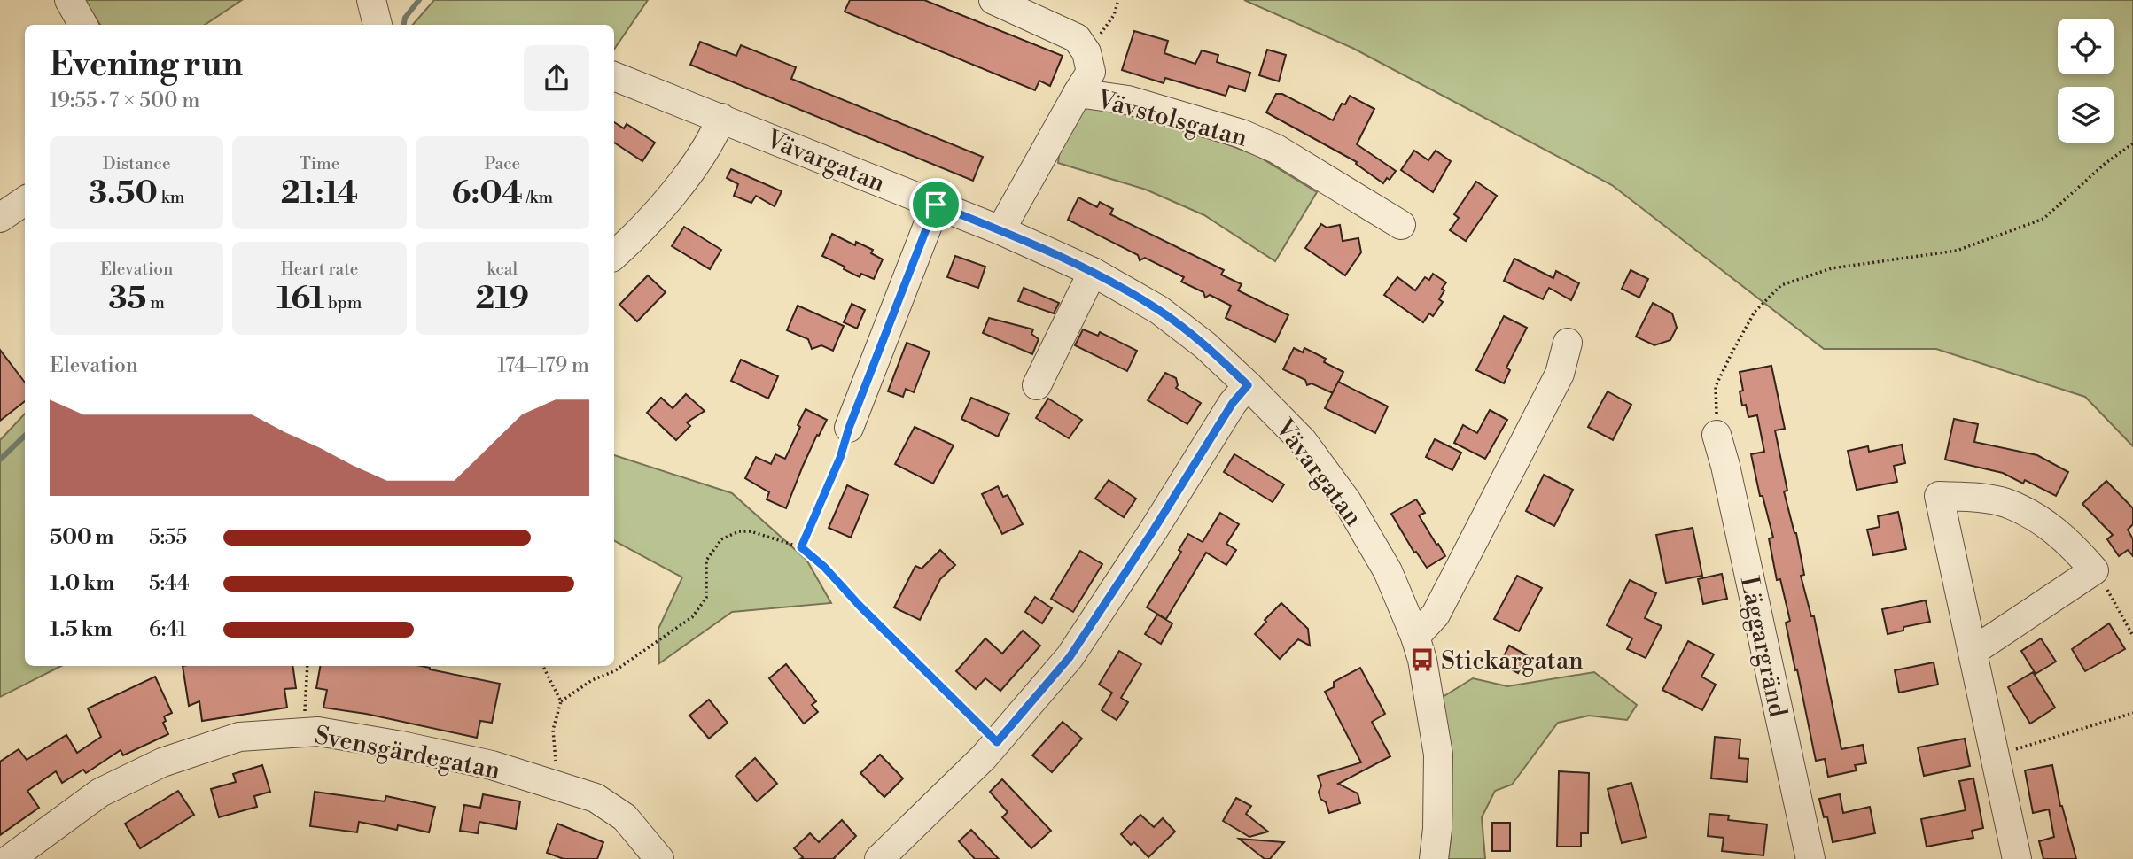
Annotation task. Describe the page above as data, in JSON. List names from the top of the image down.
{
  "streets": {
    "street": [
      "Vävstolsgatan",
      "Vävargatan",
      "Läggargränd",
      "Svensgärdegatan"
    ]
  },
  "crossings": [
    ["Vävstolsgatan", "Vävargatan"]
  ],
  "places": {
    "bus stop": ["Stickargatan"]
  },
  "page": {
    "heading": ["Evening run", "19:55 · 7 × 500 m"],
    "stats": [
      ["Distance", "3.50 km"],
      ["Time", "21:14"],
      ["Pace", "6:04 /km"],
      ["Elevation", "35 m"],
      ["Heart rate", "161 bpm"],
      ["kcal", "219"]
    ],
    "chart": ["Elevation", "174–179 m"],
    "list": [
      {
        "name": "500 m",
        "note": "5:55"
      },
      {
        "name": "1.0 km",
        "note": "5:44"
      },
      {
        "name": "1.5 km",
        "note": "6:41"
      }
    ]
  }
}
